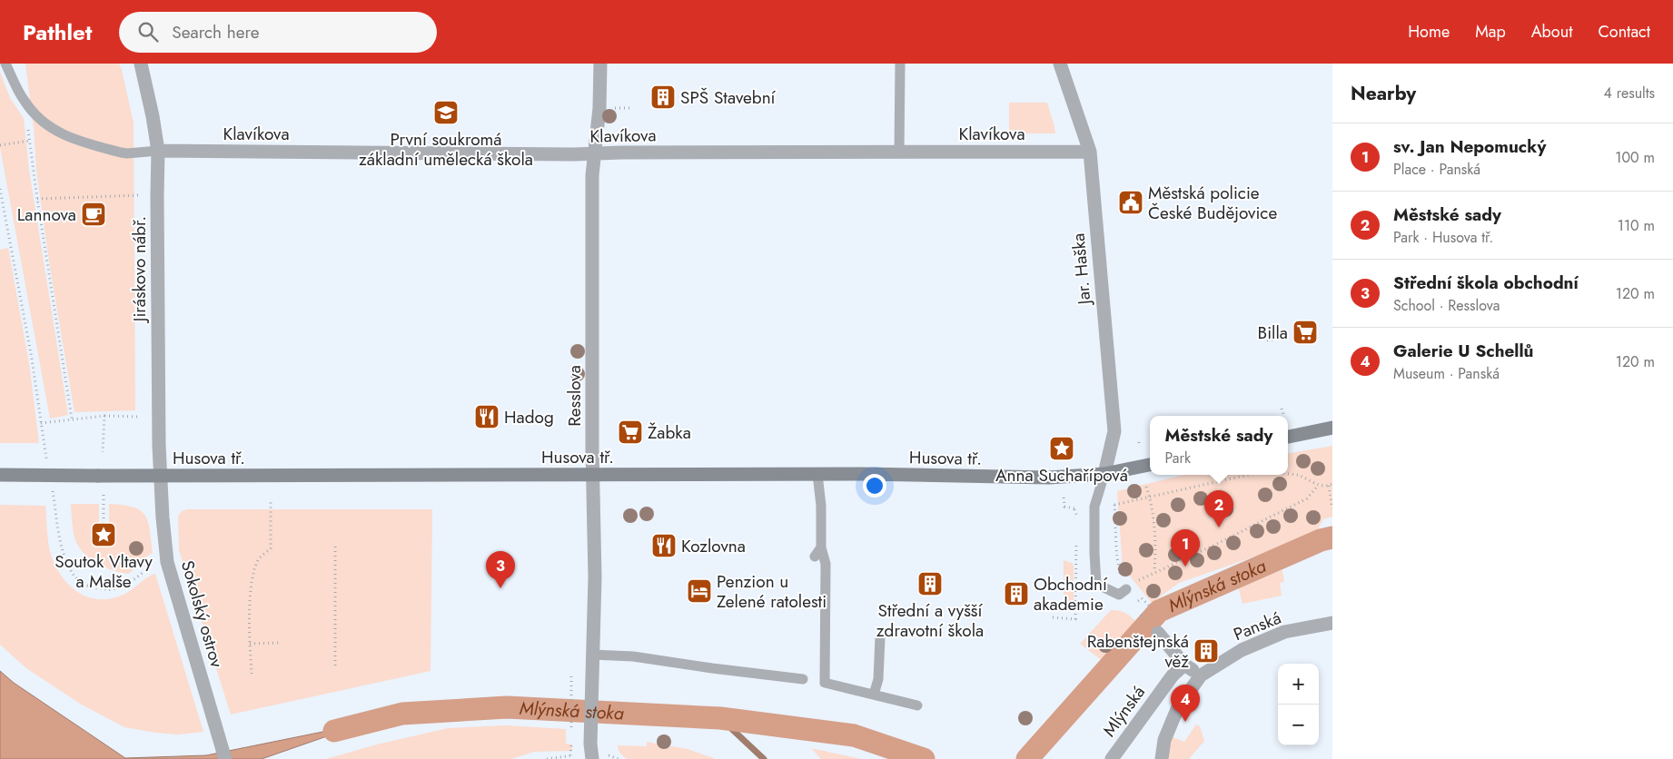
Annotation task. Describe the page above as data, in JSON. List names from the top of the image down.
{
  "streets": {
    "street": [
      "Klavíkova",
      "Jiráskovo nábř.",
      "Jar. Haška",
      "Resslova",
      "Husova tř.",
      "Sokolský ostrov",
      "Panská",
      "Mlýnská"
    ]
  },
  "crossings": [
    ["Klavíkova", "Jiráskovo nábř."],
    ["Klavíkova", "Jar. Haška"],
    ["Klavíkova", "Resslova"],
    ["Jiráskovo nábř.", "Husova tř."],
    ["Jiráskovo nábř.", "Sokolský ostrov"],
    ["Jar. Haška", "Husova tř."],
    ["Resslova", "Husova tř."],
    ["Husova tř.", "Sokolský ostrov"]
  ],
  "water": ["Mlýnská stoka"],
  "places": {
    "building": [
      "SPŠ Stavební",
      "Střední a vyšší zdravotní škola",
      "Obchodní akademie",
      "Rabenštejnská věž"
    ],
    "school or university": ["První soukromá základní umělecká škola"],
    "public building": ["Městská policie České Budějovice"],
    "cafe": ["Lannova"],
    "supermarket": ["Billa", "Žabka"],
    "restaurant": ["Hadog", "Kozlovna"],
    "place": ["Anna Suchařípová", "Soutok Vltavy a Malše"],
    "hotel": ["Penzion u Zelené ratolesti"]
  },
  "page": {
    "header": "Pathlet",
    "search": "Search here",
    "nav": [
      "Home",
      "Map",
      "About",
      "Contact"
    ],
    "heading": ["Nearby", "4 results"],
    "list": [
      {
        "mark": "1",
        "name": "sv. Jan Nepomucký",
        "note": "Place · Panská",
        "value": "100 m"
      },
      {
        "mark": "2",
        "name": "Městské sady",
        "note": "Park · Husova tř.",
        "value": "110 m"
      },
      {
        "mark": "3",
        "name": "Střední škola obchodní",
        "note": "School · Resslova",
        "value": "120 m"
      },
      {
        "mark": "4",
        "name": "Galerie U Schellů",
        "note": "Museum · Panská",
        "value": "120 m"
      }
    ],
    "popup": ["Městské sady", "Park"],
    "pins": [
      "2",
      "1",
      "3",
      "4"
    ],
    "map_buttons": ["+", "−"]
  }
}
